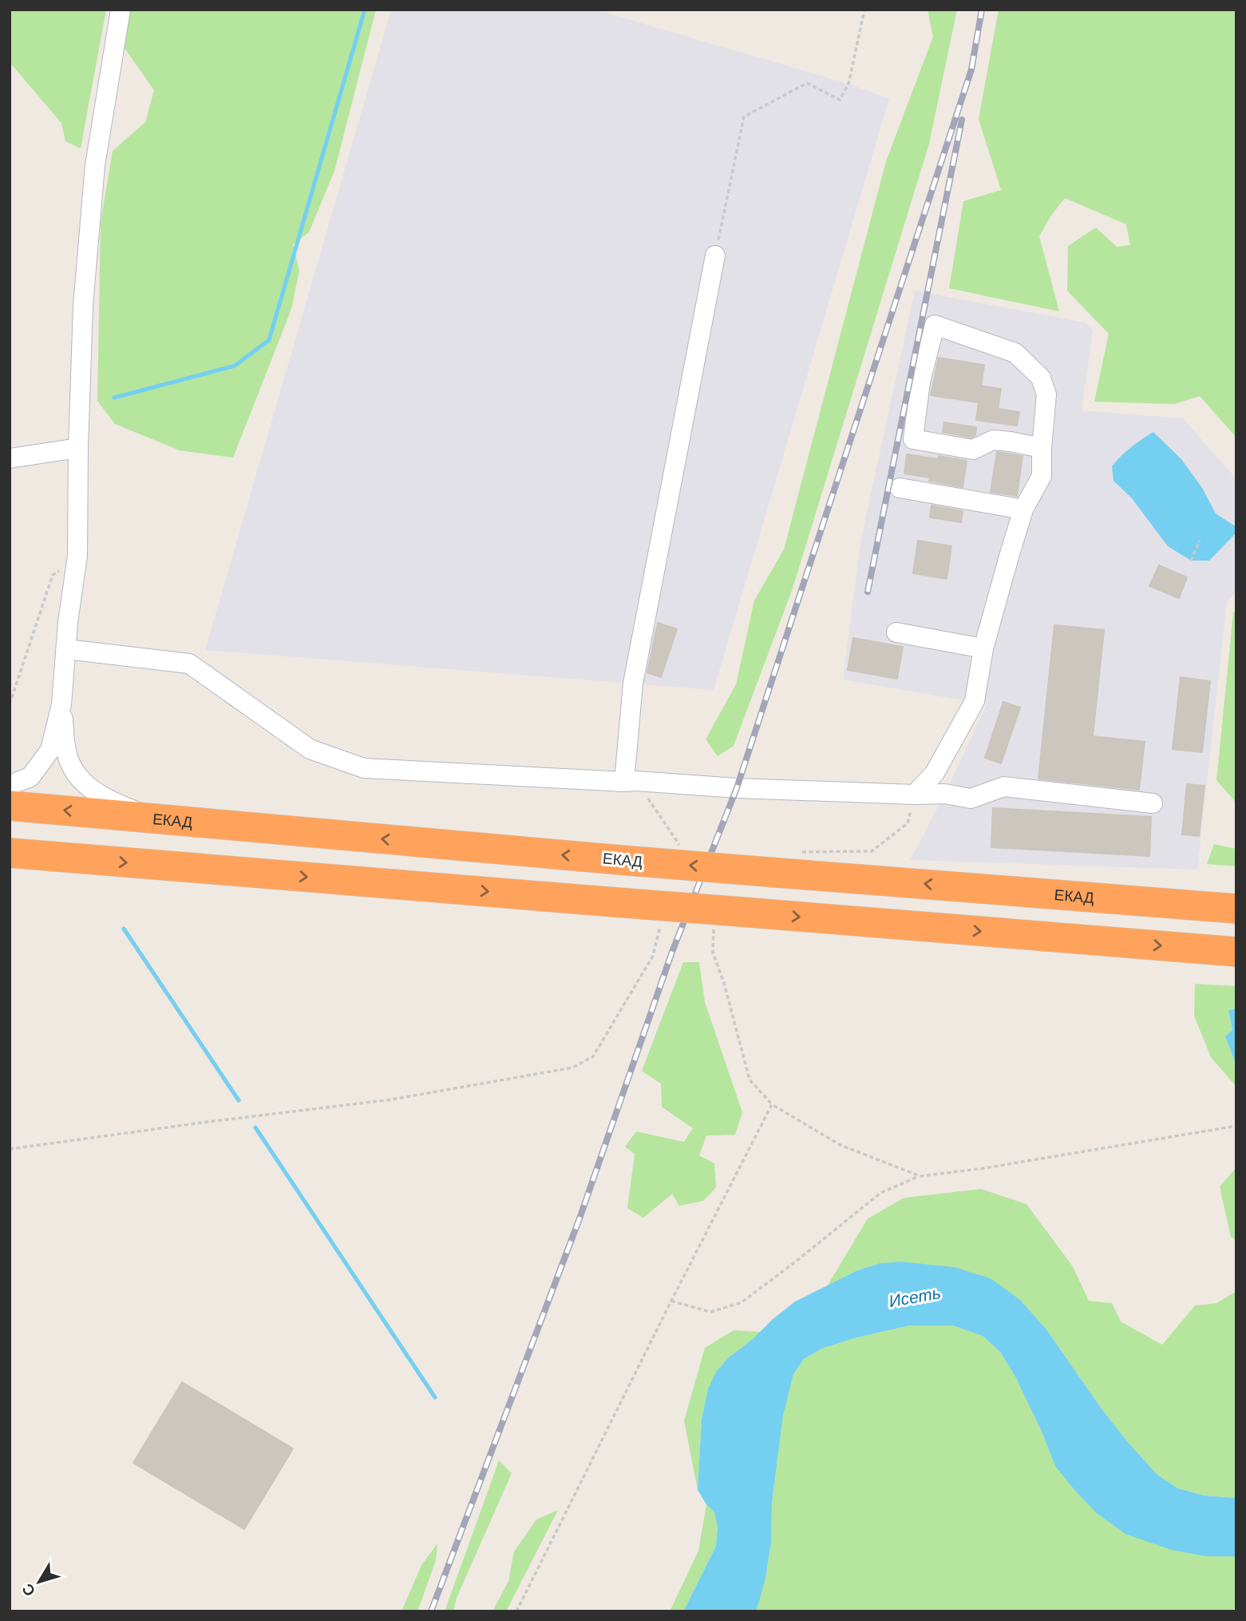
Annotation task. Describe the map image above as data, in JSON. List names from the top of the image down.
{
  "streets": {
    "highway": ["ЕКАД"]
  },
  "water": ["Исеть"],
  "north": "bottom left"
}
